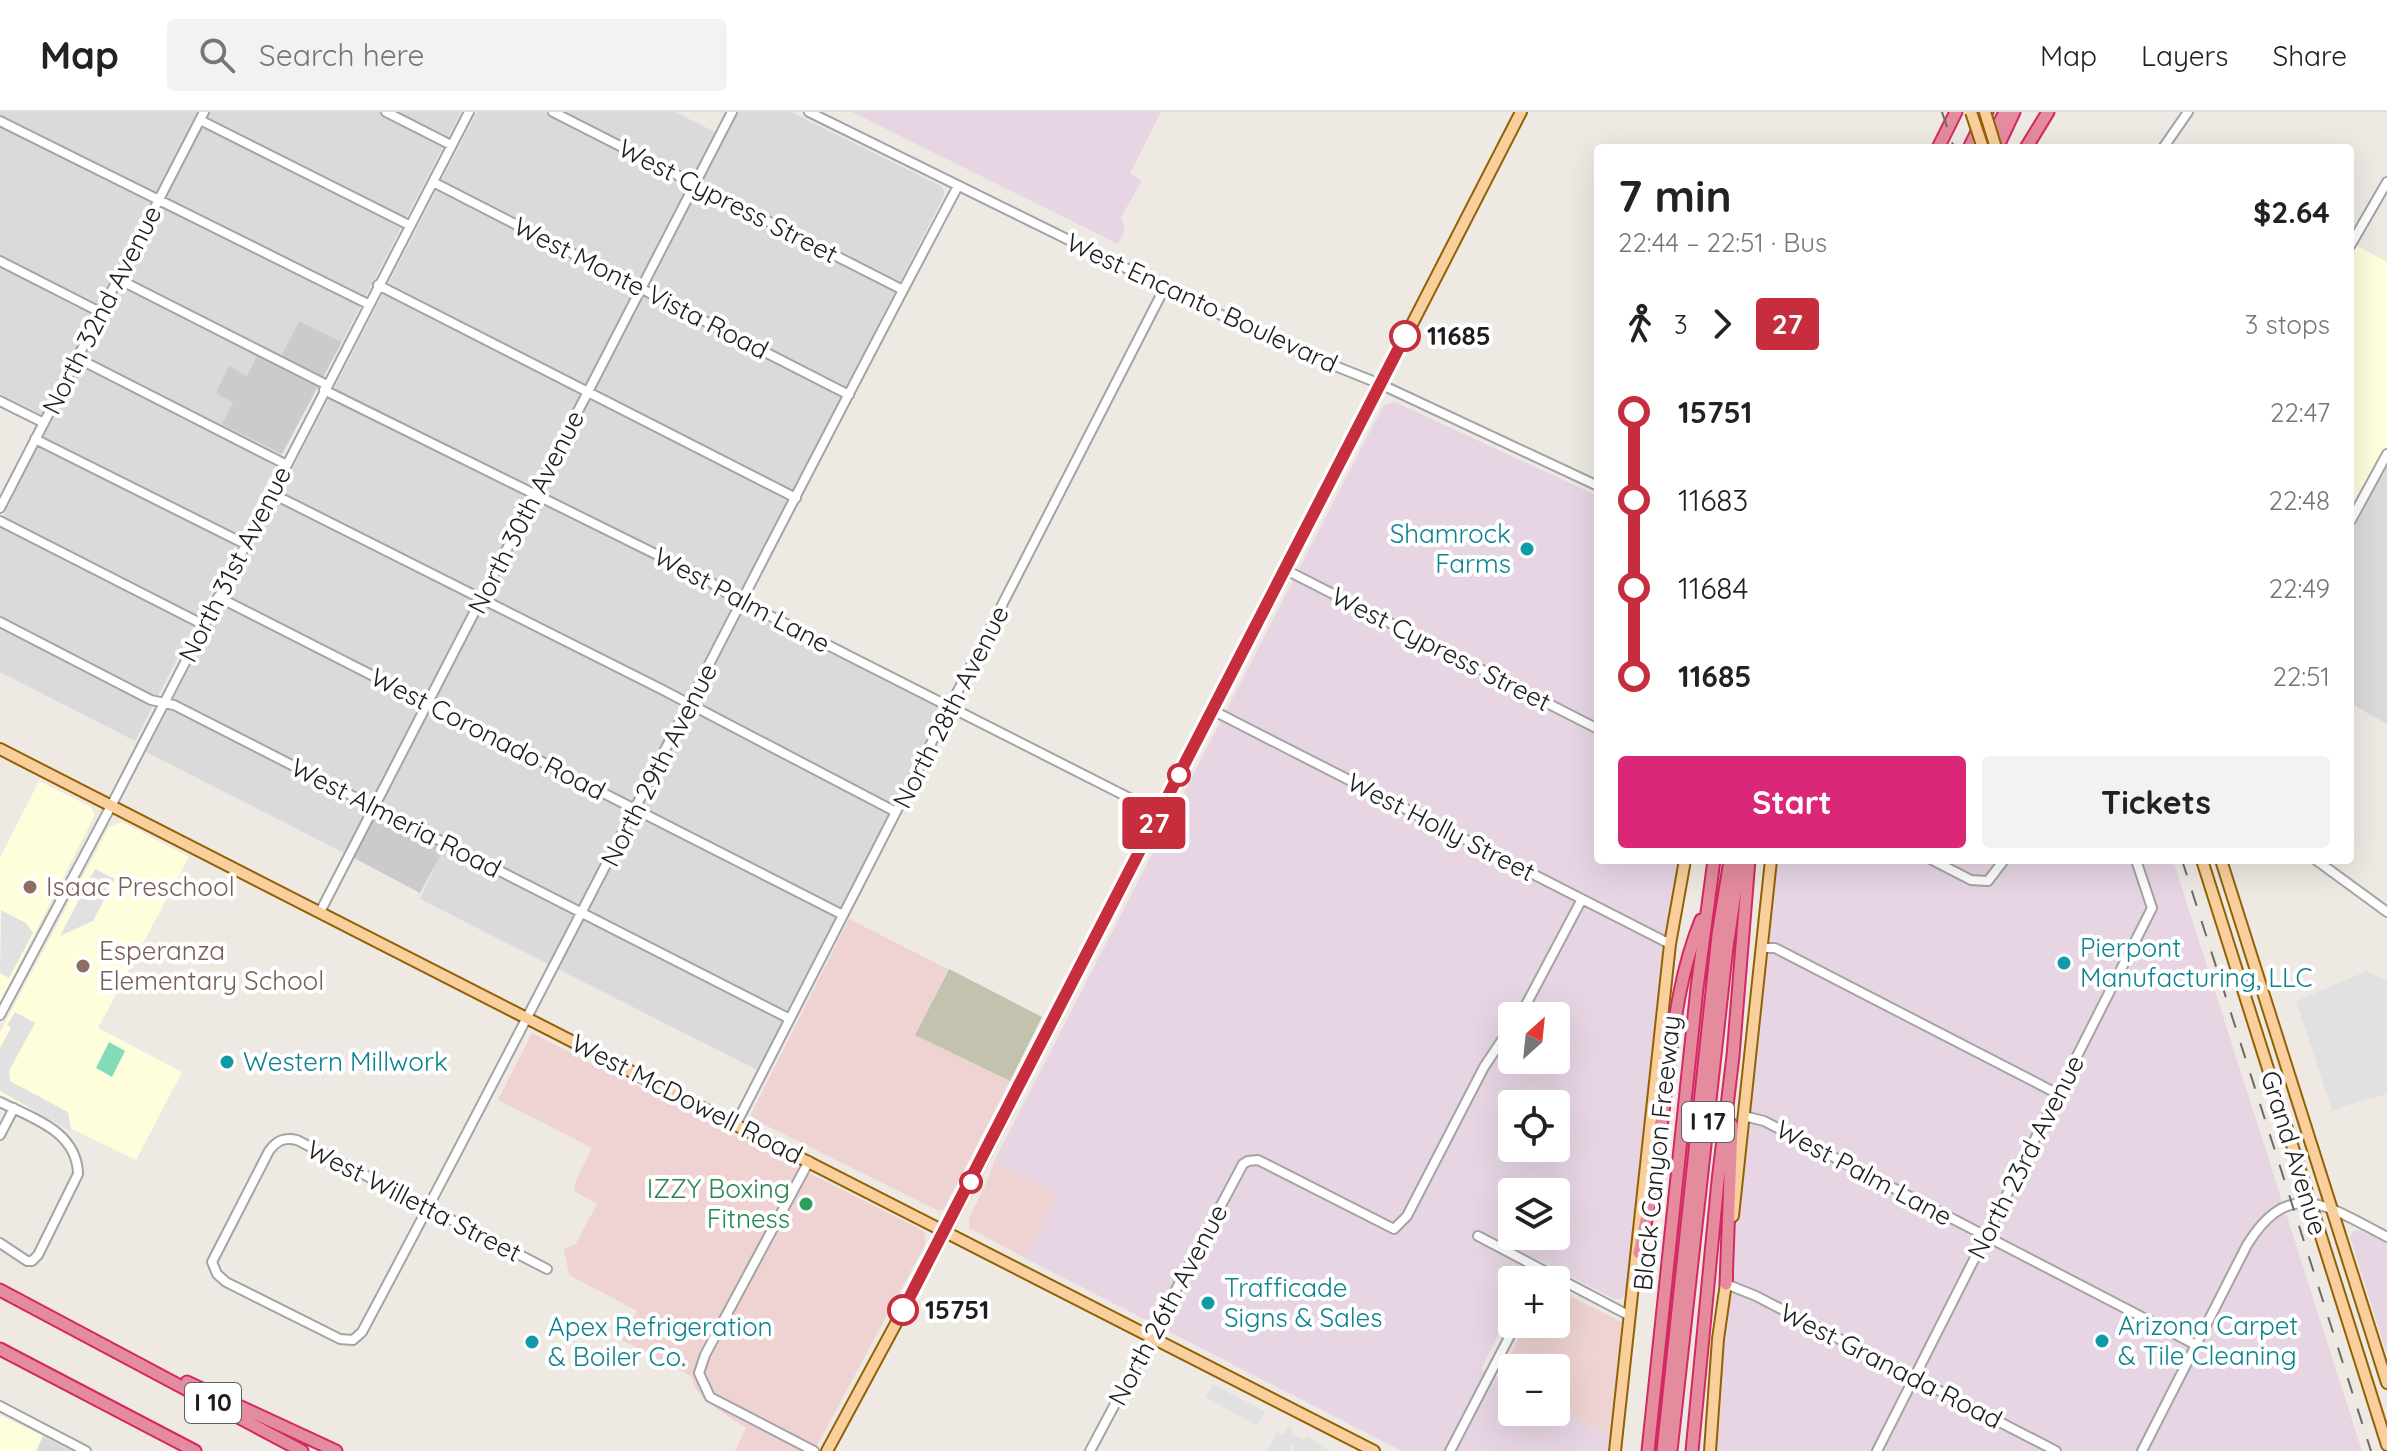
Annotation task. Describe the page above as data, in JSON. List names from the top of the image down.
{
  "streets": {
    "highway": ["I 17", "Black Canyon Freeway", "I 10"],
    "main road": ["West McDowell Road", "Grand Avenue"],
    "street": [
      "West Cypress Street",
      "West Monte Vista Road",
      "West Encanto Boulevard",
      "North 32nd Avenue",
      "North 30th Avenue",
      "North 31st Avenue",
      "West Palm Lane",
      "North 28th Avenue",
      "West Coronado Road",
      "North 29th Avenue",
      "West Almeria Road",
      "West Holly Street",
      "North 23rd Avenue",
      "West Willetta Street",
      "North 26th Avenue",
      "West Granada Road"
    ]
  },
  "crossings": [
    ["West Cypress Street", "North 30th Avenue"],
    ["West Cypress Street", "North 29th Avenue"],
    ["West Monte Vista Road", "North 30th Avenue"],
    ["West Monte Vista Road", "North 31st Avenue"],
    ["West Monte Vista Road", "North 29th Avenue"],
    ["West Encanto Boulevard", "North 28th Avenue"],
    ["West Encanto Boulevard", "North 29th Avenue"],
    ["North 32nd Avenue", "West Palm Lane"],
    ["North 30th Avenue", "West Palm Lane"],
    ["North 30th Avenue", "West Coronado Road"],
    ["North 30th Avenue", "West Almeria Road"],
    ["North 30th Avenue", "West McDowell Road"],
    ["North 31st Avenue", "West Palm Lane"],
    ["North 31st Avenue", "West Coronado Road"],
    ["North 31st Avenue", "West Almeria Road"],
    ["North 31st Avenue", "West McDowell Road"],
    ["West Palm Lane", "North 28th Avenue"],
    ["West Palm Lane", "North 29th Avenue"],
    ["West Palm Lane", "North 23rd Avenue"],
    ["North 28th Avenue", "West Coronado Road"],
    ["North 28th Avenue", "West Almeria Road"],
    ["North 28th Avenue", "West McDowell Road"],
    ["West Coronado Road", "North 29th Avenue"],
    ["North 29th Avenue", "West Almeria Road"],
    ["North 29th Avenue", "West McDowell Road"],
    ["North 29th Avenue", "West Willetta Street"],
    ["West McDowell Road", "North 26th Avenue"],
    ["North 23rd Avenue", "West Granada Road"]
  ],
  "places": [
    "11685",
    "Shamrock Farms",
    "Isaac Preschool",
    "Pierpont Manufacturing, LLC",
    "Esperanza Elementary School",
    "Western Millwork",
    "IZZY Boxing Fitness",
    "Trafficade Signs & Sales",
    "15751",
    "Arizona Carpet & Tile Cleaning",
    "Apex Refrigeration & Boiler Co."
  ],
  "lines": ["bus line 27"],
  "north": "top right",
  "page": {
    "header": "Map",
    "search": "Search here",
    "nav": ["Map", "Layers", "Share"],
    "on_map": "27",
    "heading": ["7 min", "22:44 – 22:51 · Bus", "$2.64"],
    "legs": ["3", "27", "3 stops"],
    "list": [
      {
        "name": "15751",
        "value": "22:47"
      },
      {
        "name": "11683",
        "value": "22:48"
      },
      {
        "name": "11684",
        "value": "22:49"
      },
      {
        "name": "11685",
        "value": "22:51"
      }
    ],
    "buttons": ["Start", "Tickets"],
    "map_buttons": ["+", "−"]
  }
}
